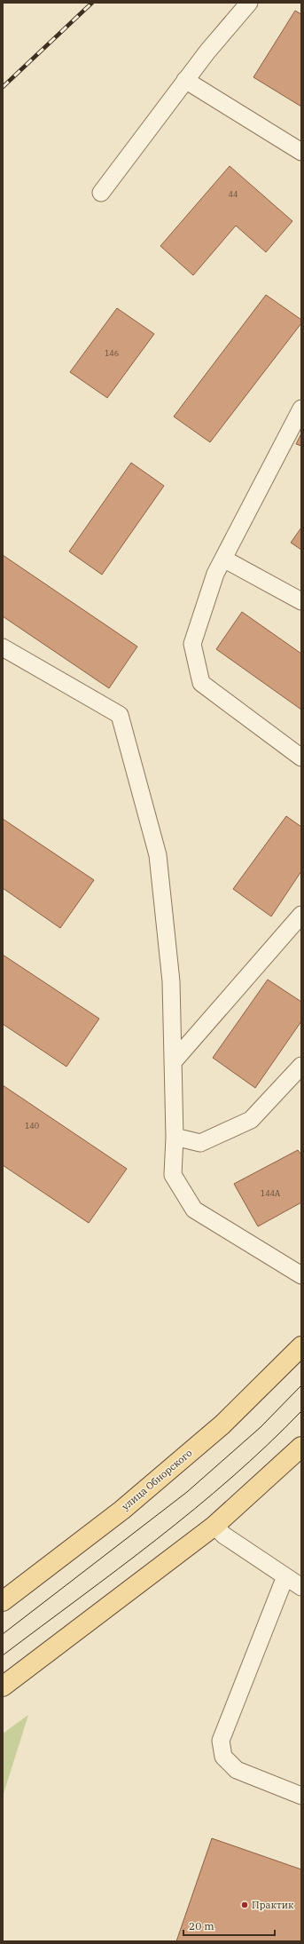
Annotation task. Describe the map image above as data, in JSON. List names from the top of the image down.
{
  "streets": {
    "main road": ["улица Обнорского"]
  },
  "places": ["Практик"],
  "house_numbers": [
    "44",
    "146",
    "140",
    "144А"
  ],
  "scale_bar": "20 m"
}
